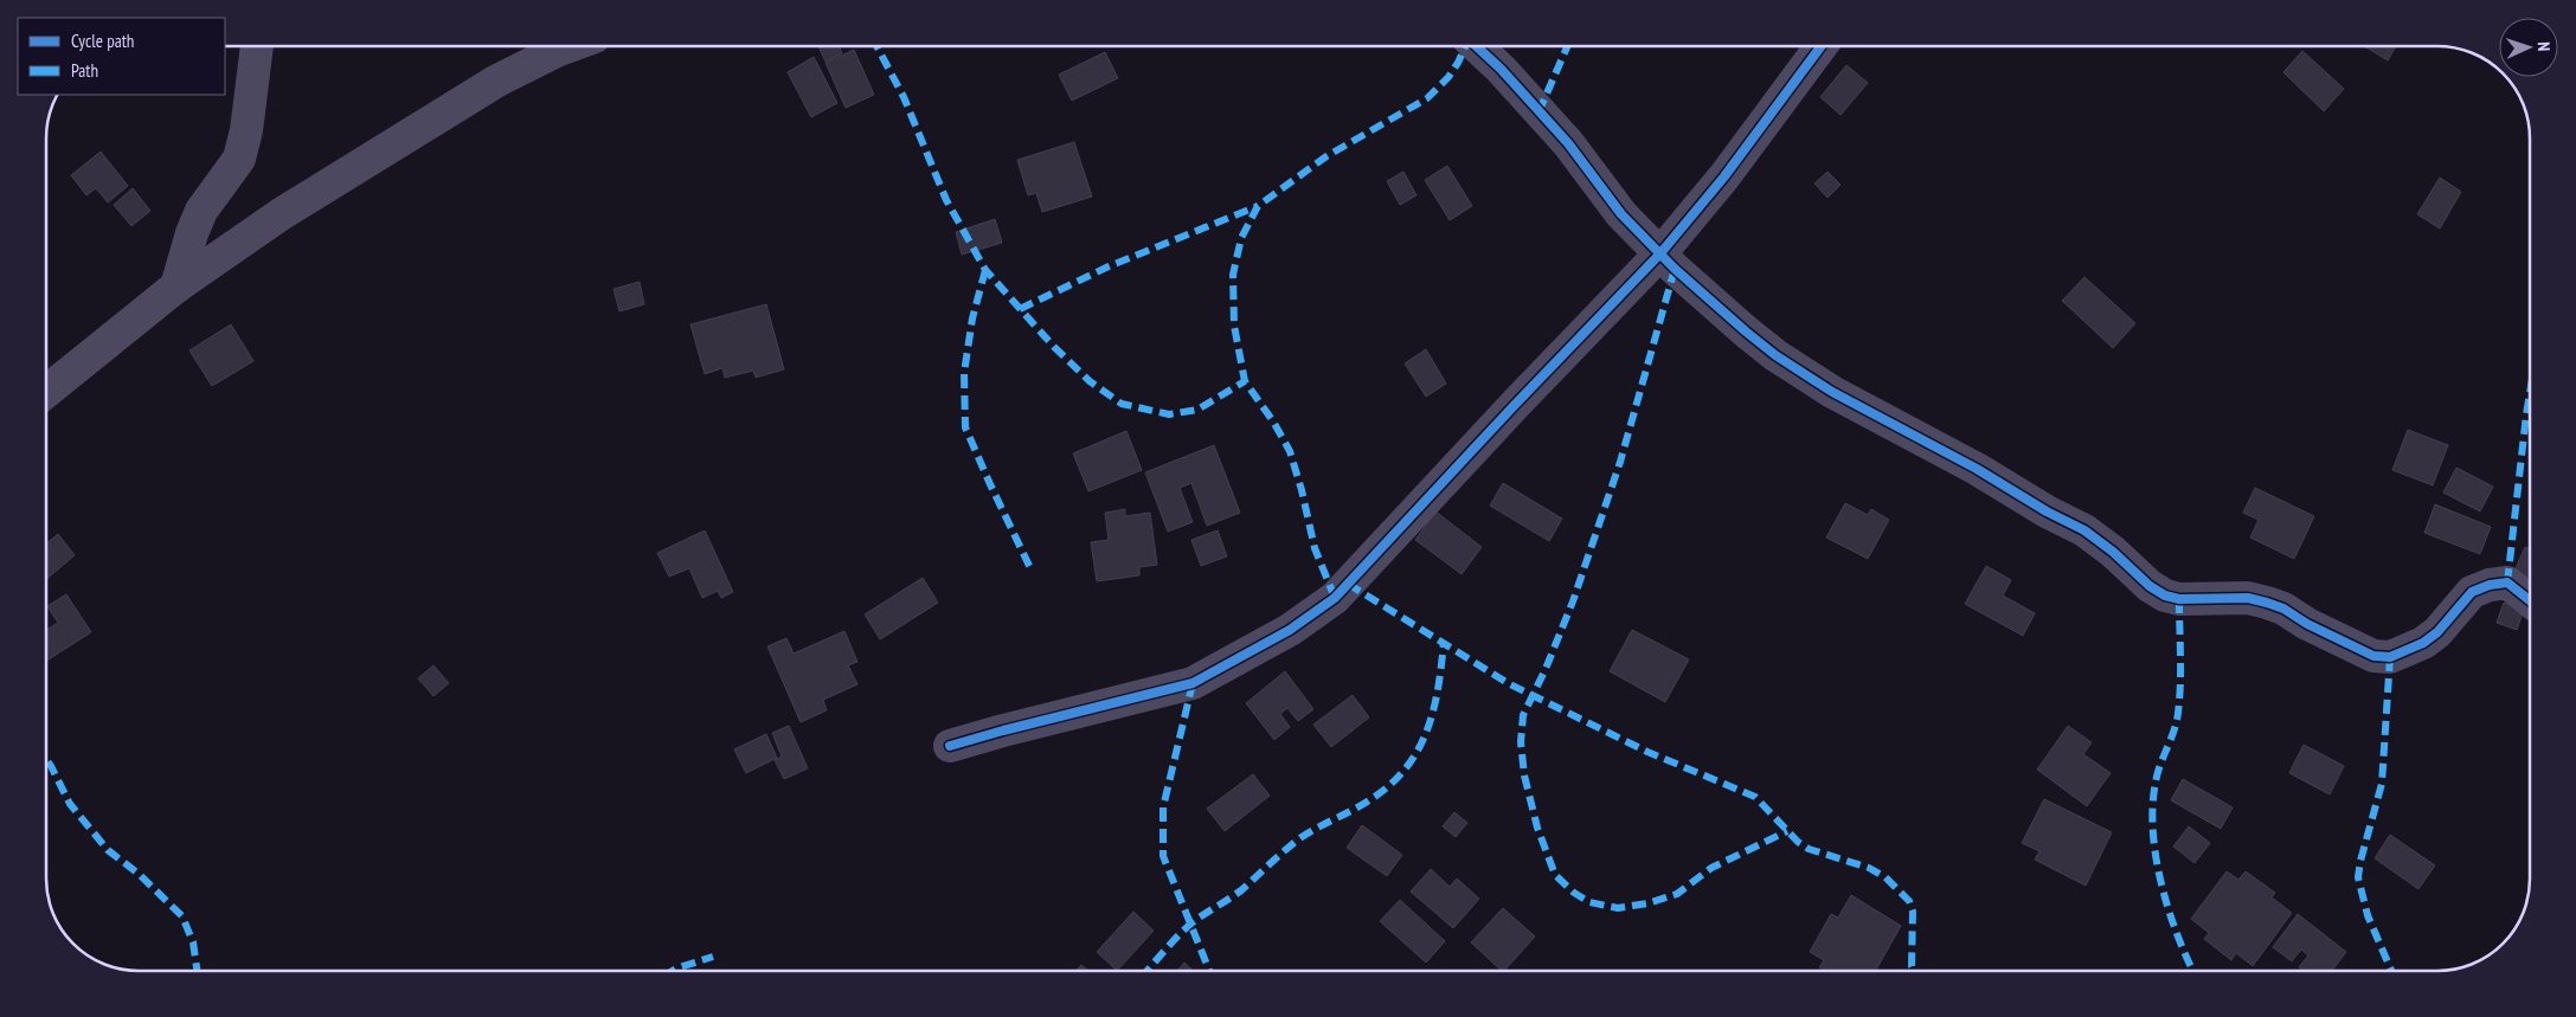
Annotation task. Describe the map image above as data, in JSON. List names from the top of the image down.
{
  "legend": ["Cycle path", "Path"],
  "north": "right"
}
